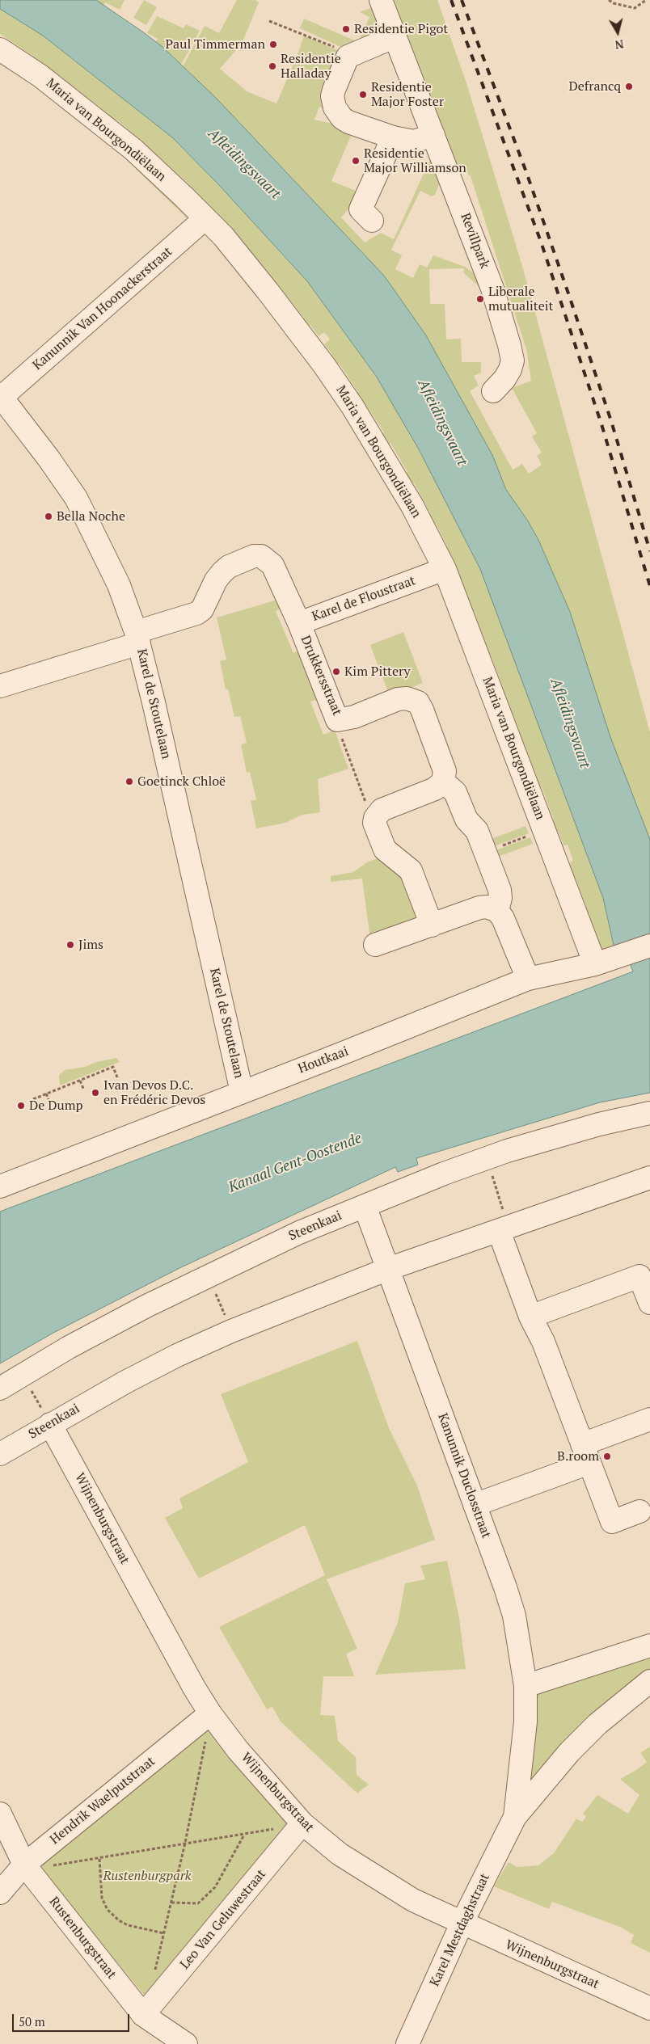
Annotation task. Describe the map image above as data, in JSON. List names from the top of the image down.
{
  "streets": {
    "street": [
      "Maria van Bourgondiëlaan",
      "Revillpark",
      "Kanunnik Van Hoonackerstraat",
      "Karel de Floustraat",
      "Drukkersstraat",
      "Karel de Stoutelaan",
      "Houtkaai",
      "Steenkaai",
      "Kanunnik Duclosstraat",
      "Wijnenburgstraat",
      "Hendrik Waelputstraat",
      "Leo Van Geluwestraat",
      "Karel Mestdaghstraat",
      "Rustenburgstraat"
    ]
  },
  "crossings": [
    ["Maria van Bourgondiëlaan", "Kanunnik Van Hoonackerstraat"],
    ["Maria van Bourgondiëlaan", "Karel de Floustraat"],
    ["Maria van Bourgondiëlaan", "Houtkaai"],
    ["Kanunnik Van Hoonackerstraat", "Karel de Stoutelaan"],
    ["Karel de Floustraat", "Drukkersstraat"],
    ["Karel de Floustraat", "Karel de Stoutelaan"],
    ["Karel de Stoutelaan", "Houtkaai"],
    ["Steenkaai", "Kanunnik Duclosstraat"],
    ["Steenkaai", "Wijnenburgstraat"],
    ["Kanunnik Duclosstraat", "Karel Mestdaghstraat"],
    ["Wijnenburgstraat", "Hendrik Waelputstraat"],
    ["Wijnenburgstraat", "Leo Van Geluwestraat"],
    ["Wijnenburgstraat", "Karel Mestdaghstraat"],
    ["Hendrik Waelputstraat", "Rustenburgstraat"],
    ["Leo Van Geluwestraat", "Rustenburgstraat"]
  ],
  "water": ["Afleidingsvaart", "Kanaal Gent-Oostende"],
  "parks": ["Rustenburgpark"],
  "places": [
    "Residentie Pigot",
    "Paul Timmerman",
    "Residentie Halladay",
    "Defrancq",
    "Residentie Major Foster",
    "Residentie Major Williamson",
    "Liberale mutualiteit",
    "Bella Noche",
    "Kim Pittery",
    "Goetinck Chloë",
    "Jims",
    "Ivan Devos D.C. en Frédéric Devos",
    "De Dump",
    "B.room"
  ],
  "scale_bar": "50 m",
  "north": "bottom"
}
